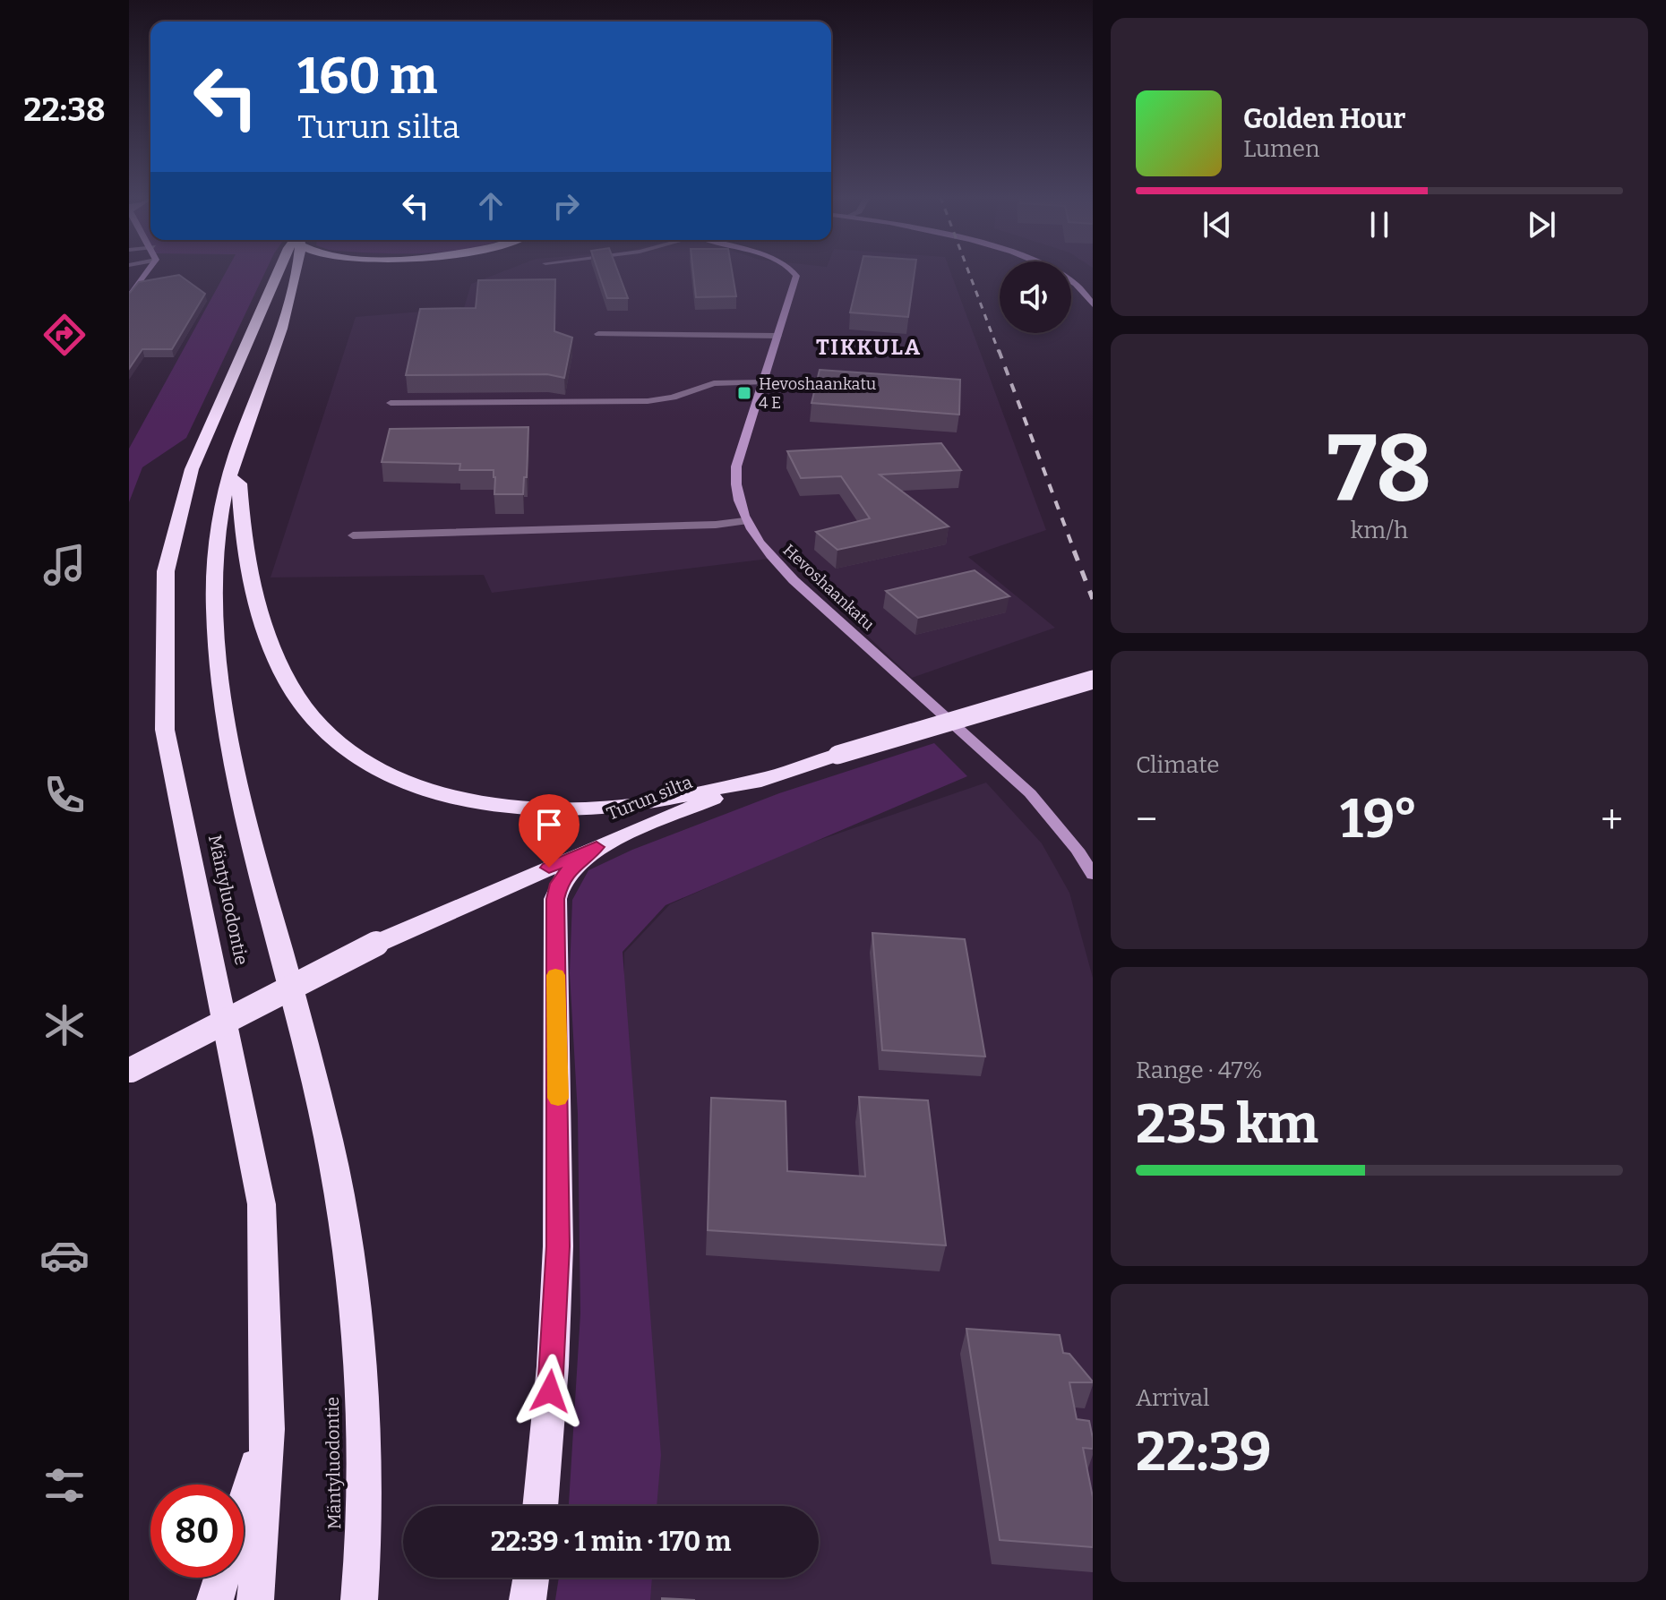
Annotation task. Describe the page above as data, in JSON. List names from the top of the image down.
{
  "streets": {
    "highway": ["Turun silta", "Mäntyluodontie"],
    "street": ["Hevoshaankatu"]
  },
  "districts": ["TIKKULA"],
  "places": {
    "transit": ["Hevoshaankatu 4 E"]
  },
  "page": {
    "tabs": "22:38",
    "turn": ["160 m", "Turun silta"],
    "song": ["Golden Hour", "Lumen"],
    "tile": [
      ["78", "km/h"],
      "Climate",
      ["Range · 47%", "235 km"],
      ["Arrival", "22:39"]
    ],
    "heat": ["−", "19°", "+"],
    "limit": "80",
    "trip": "22:39 · 1 min · 170 m"
  }
}
